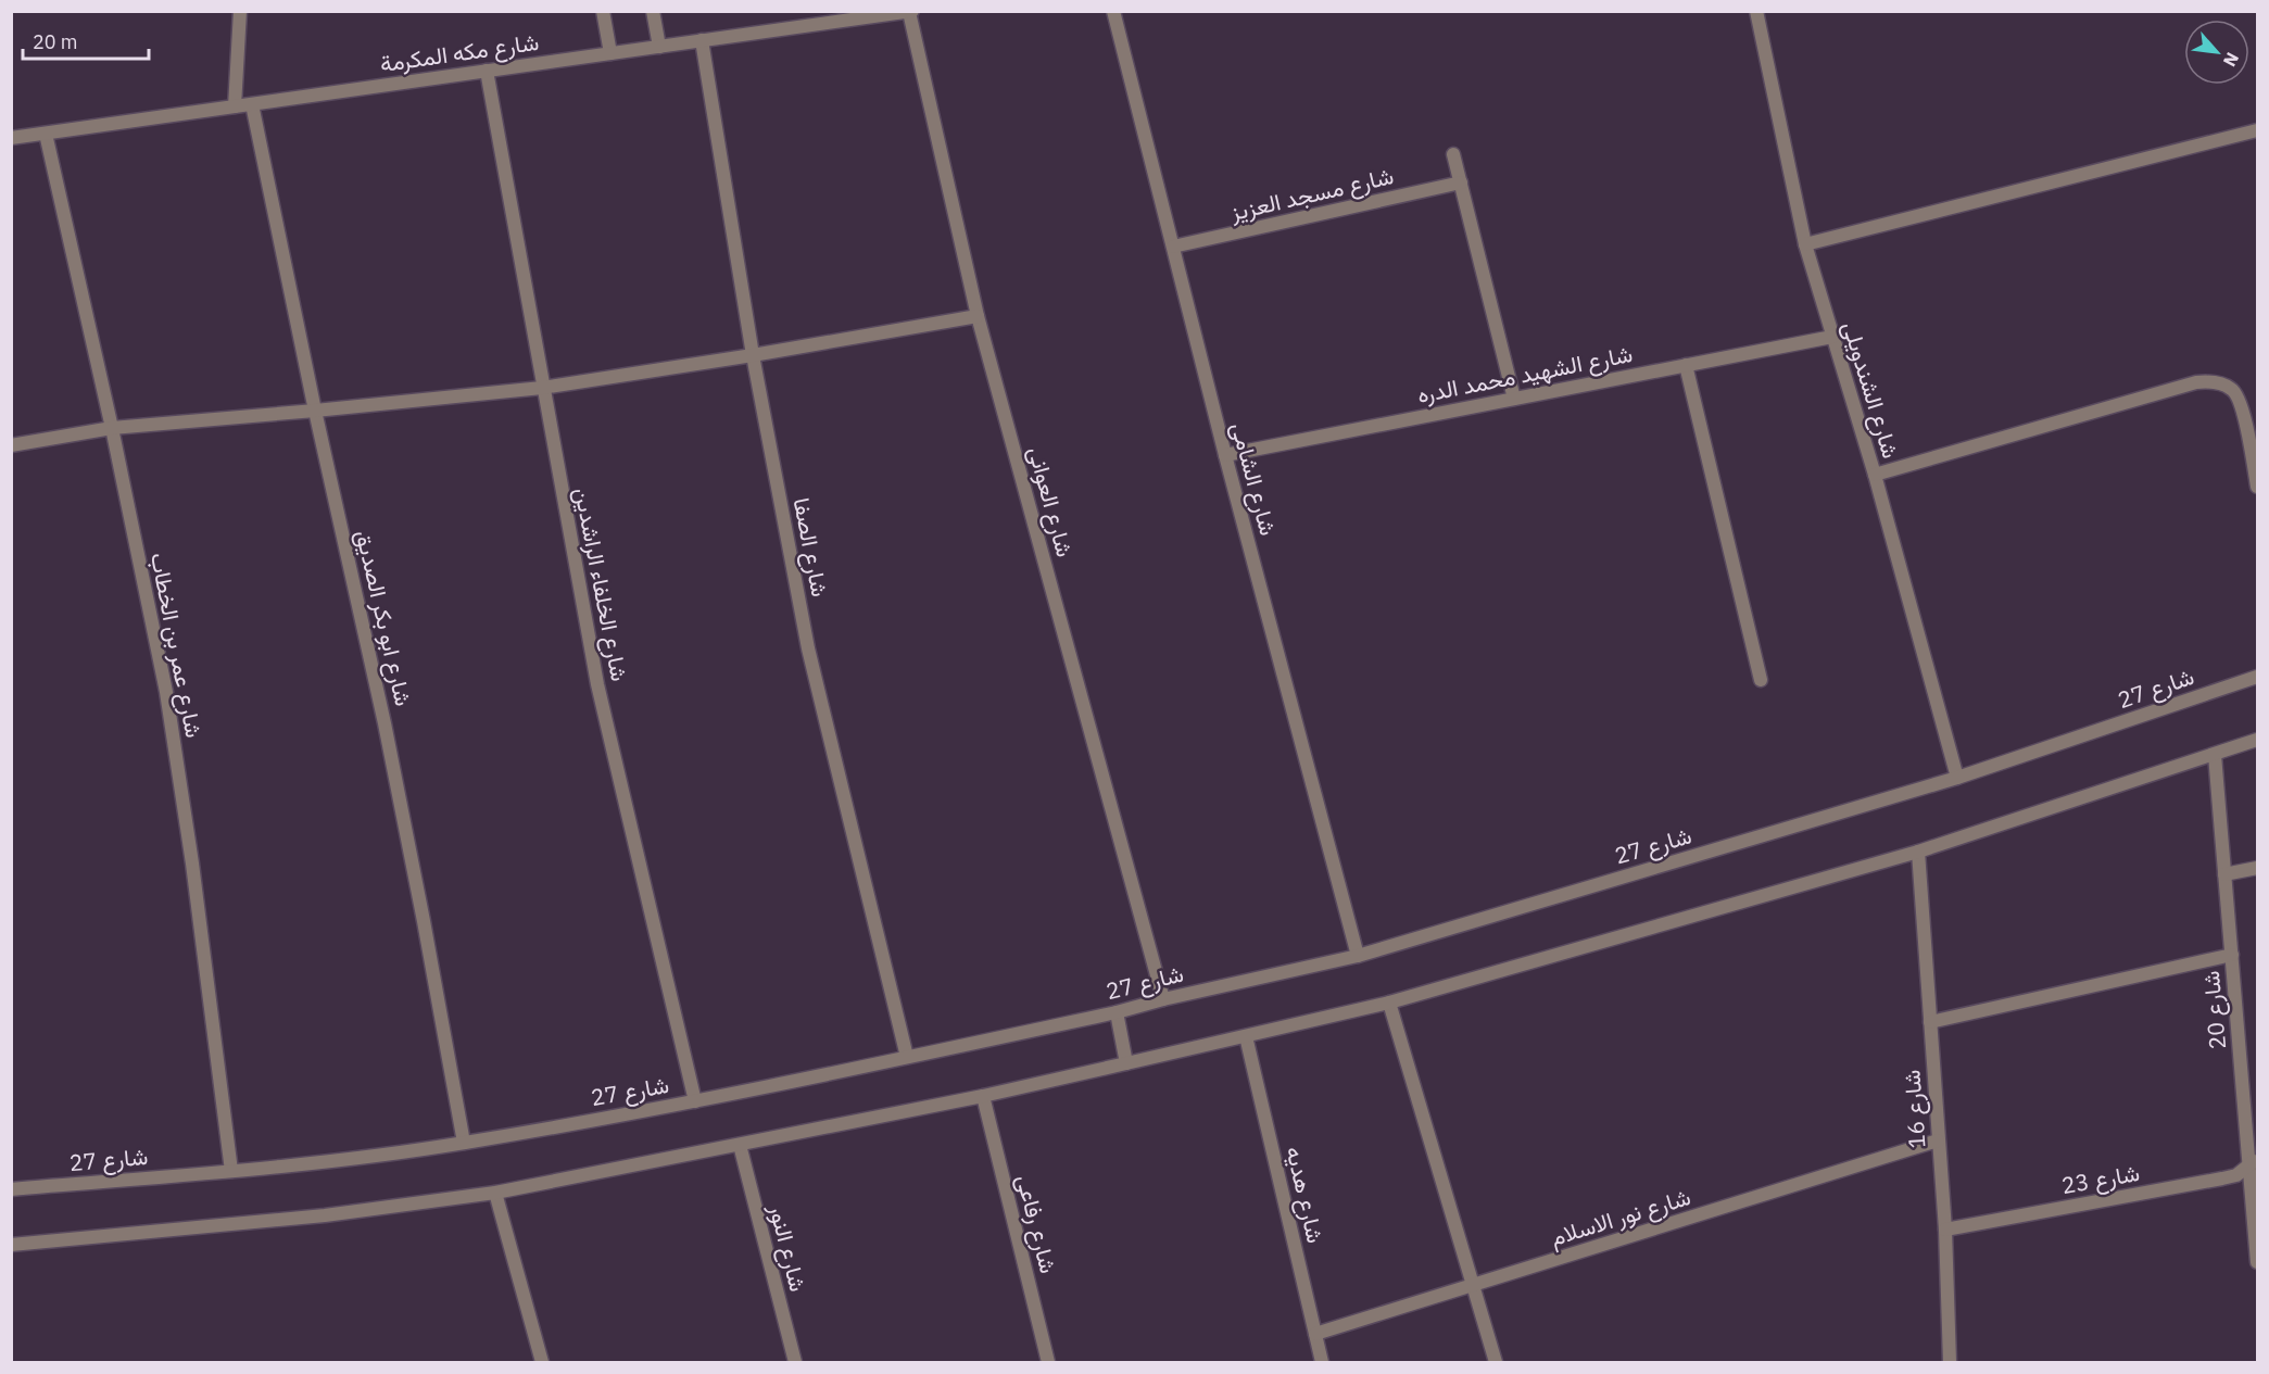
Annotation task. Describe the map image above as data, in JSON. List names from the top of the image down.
{
  "streets": {
    "street": [
      "شارع مكه المكرمة",
      "شارع مسجد العزيز",
      "شارع الشهيد محمد الدره",
      "شارع الشندويلى",
      "شارع الشامى",
      "شارع العوانى",
      "شارع الصفا",
      "شارع الخلفاء الراشدين",
      "شارع ابو بكر الصديق",
      "شارع عمر بن الخطاب",
      "شارع 27",
      "شارع 20",
      "شارع 16",
      "شارع 23",
      "شارع هديه",
      "شارع نور الاسلام",
      "شارع رفاعى",
      "شارع النور"
    ]
  },
  "crossings": [
    ["شارع مكه المكرمة", "شارع العوانى"],
    ["شارع مكه المكرمة", "شارع الصفا"],
    ["شارع مكه المكرمة", "شارع الخلفاء الراشدين"],
    ["شارع مكه المكرمة", "شارع ابو بكر الصديق"],
    ["شارع مكه المكرمة", "شارع عمر بن الخطاب"],
    ["شارع مسجد العزيز", "شارع الشامى"],
    ["شارع الشهيد محمد الدره", "شارع الشندويلى"],
    ["شارع الشهيد محمد الدره", "شارع الشامى"],
    ["شارع الشندويلى", "شارع 27"],
    ["شارع الشامى", "شارع 27"],
    ["شارع العوانى", "شارع 27"],
    ["شارع الصفا", "شارع 27"],
    ["شارع الخلفاء الراشدين", "شارع 27"],
    ["شارع ابو بكر الصديق", "شارع 27"],
    ["شارع عمر بن الخطاب", "شارع 27"],
    ["شارع 20", "شارع 23"],
    ["شارع 16", "شارع 23"],
    ["شارع 16", "شارع نور الاسلام"],
    ["شارع هديه", "شارع نور الاسلام"]
  ],
  "scale_bar": "20 m",
  "north": "bottom right"
}
